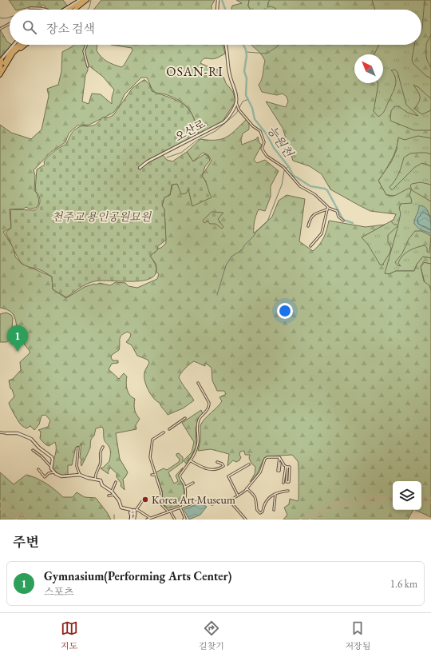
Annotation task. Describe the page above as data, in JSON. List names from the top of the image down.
{
  "streets": {
    "street": ["오산로"]
  },
  "districts": ["OSAN-RI"],
  "water": ["능원천"],
  "parks": ["천주교 용인공원묘원"],
  "places": ["Korea Art Museum"],
  "north": "top left",
  "page": {
    "search": "장소 검색",
    "pins": "1",
    "heading": "주변",
    "list": [
      {
        "mark": "1",
        "name": "Gymnasium(Performing Arts Center)",
        "note": "스포츠",
        "value": "1.6 km"
      }
    ],
    "nav": ["지도", "길찾기", "저장됨"]
  }
}
